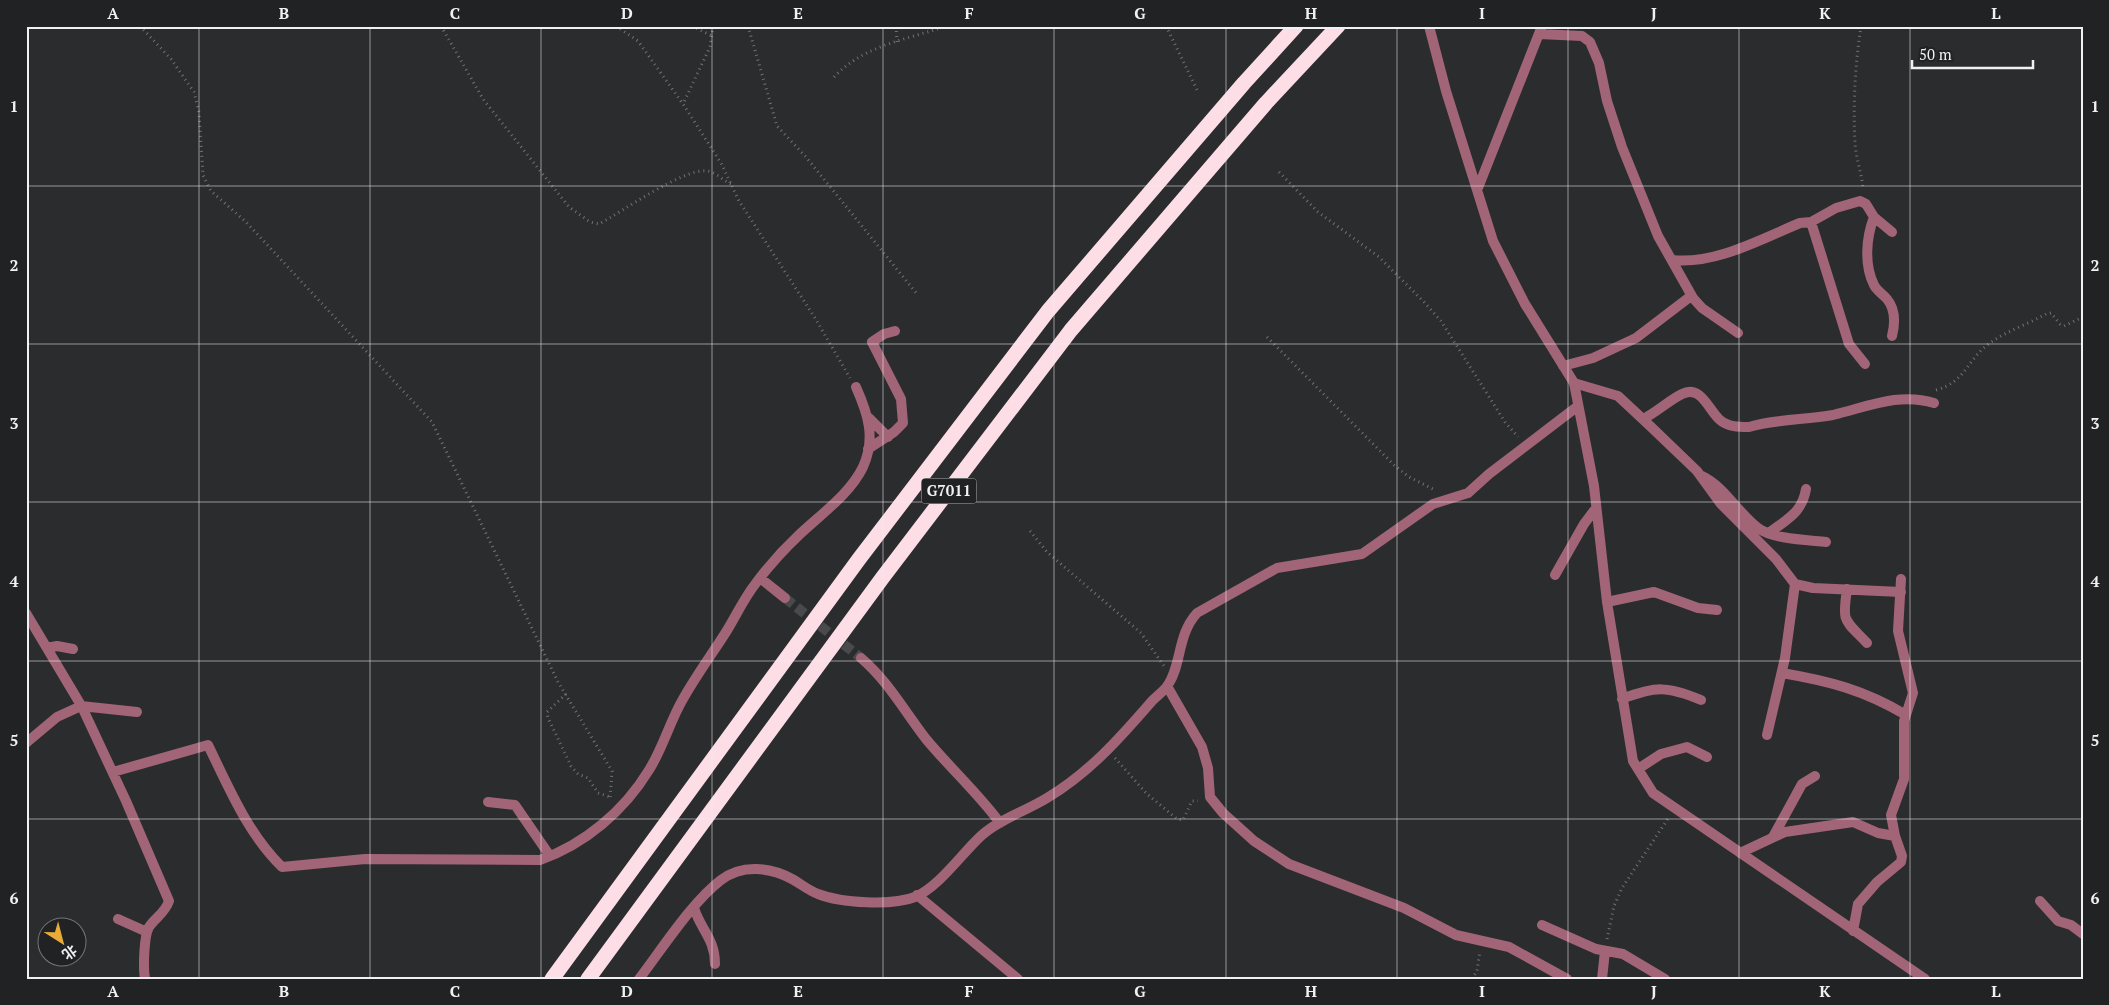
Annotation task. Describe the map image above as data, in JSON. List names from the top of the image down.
{
  "streets": {
    "highway": ["G7011"]
  },
  "scale_bar": "50 m",
  "north": "bottom right",
  "grid": {
    "columns": [
      "A",
      "B",
      "C",
      "D",
      "E",
      "F",
      "G",
      "H",
      "I",
      "J",
      "K",
      "L"
    ],
    "rows": [
      "1",
      "2",
      "3",
      "4",
      "5",
      "6"
    ]
  }
}
